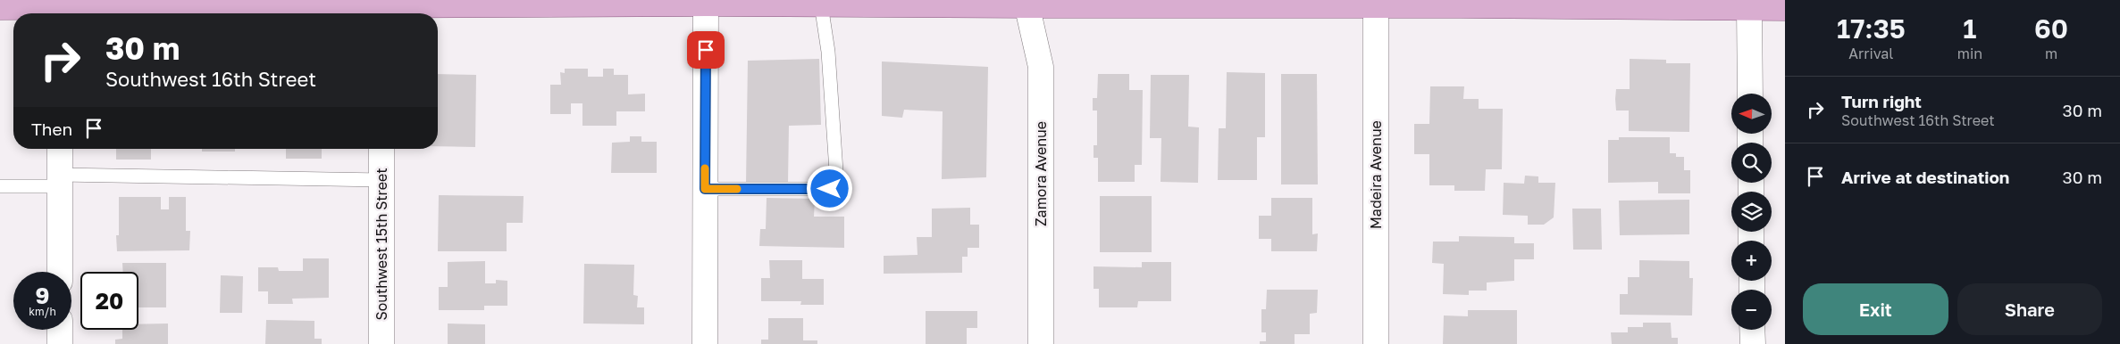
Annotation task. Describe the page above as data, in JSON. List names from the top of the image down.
{
  "streets": {
    "street": ["Zamora Avenue", "Madeira Avenue", "Southwest 15th Street"]
  },
  "north": "left",
  "page": {
    "eta": [
      "17:35",
      "Arrival",
      "1",
      "min",
      "60",
      "m"
    ],
    "turn": ["30 m", "Southwest 16th Street"],
    "list": [
      {
        "name": "Turn right",
        "note": "Southwest 16th Street",
        "value": "30 m"
      },
      {
        "name": "Arrive at destination",
        "value": "30 m"
      }
    ],
    "map_buttons": ["+", "−"],
    "then": "Then",
    "speed": "9 km/h",
    "limit": "20",
    "buttons": ["Exit", "Share"]
  }
}
